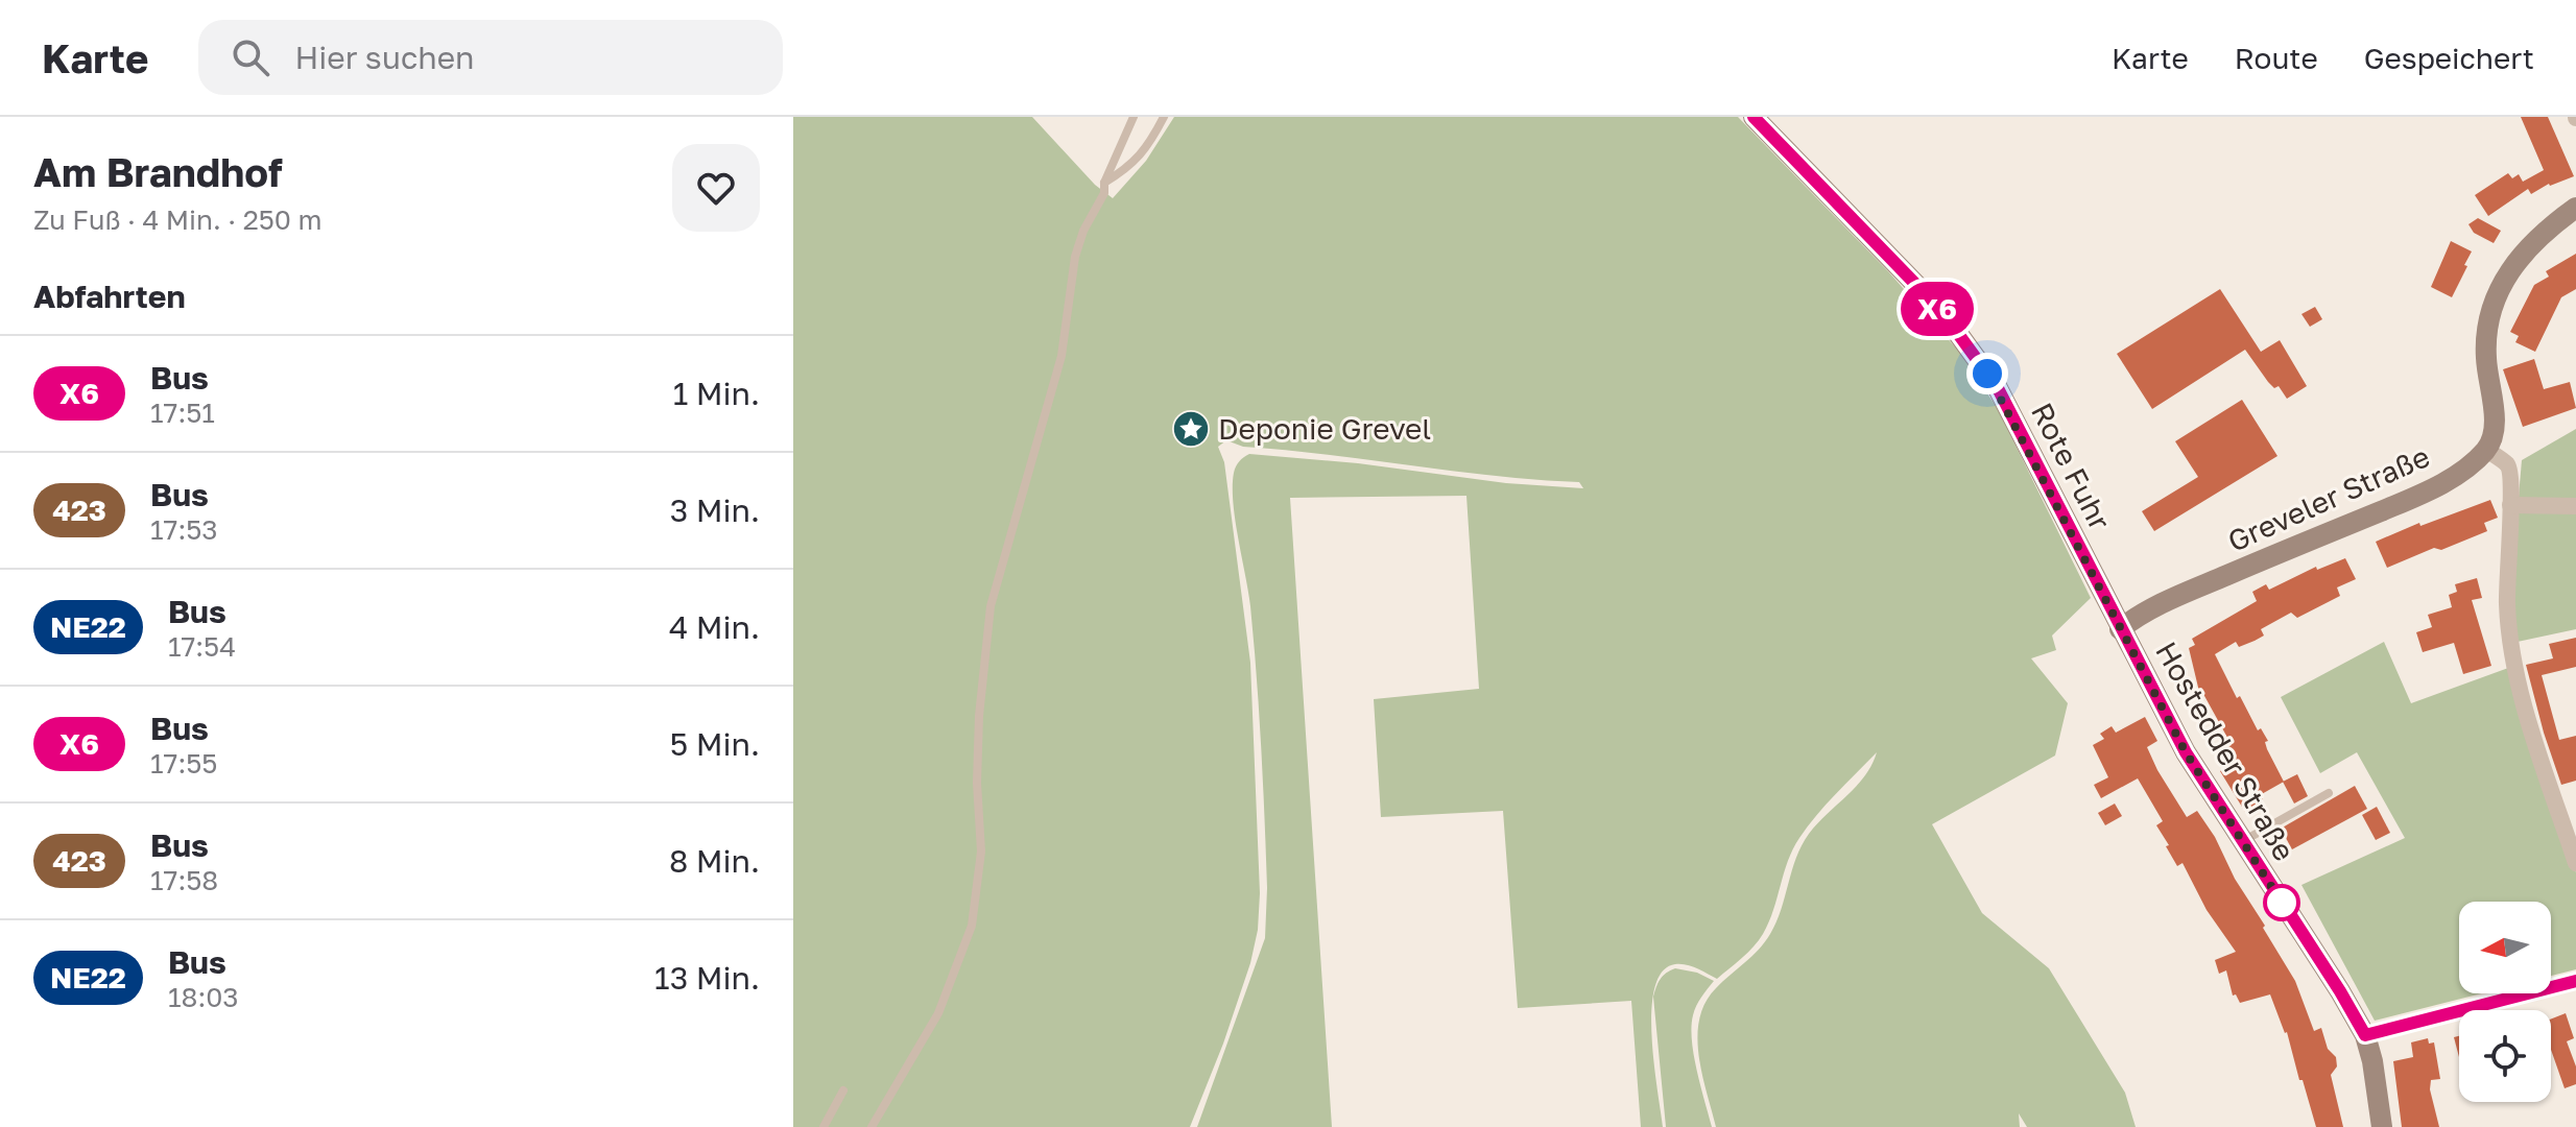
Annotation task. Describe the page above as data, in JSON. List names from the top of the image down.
{
  "streets": {
    "main road": ["Rote Fuhr", "Greveler Straße", "Hostedder Straße"]
  },
  "crossings": [
    ["Rote Fuhr", "Greveler Straße"],
    ["Rote Fuhr", "Hostedder Straße"],
    ["Greveler Straße", "Hostedder Straße"]
  ],
  "places": {
    "place": ["Deponie Grevel"]
  },
  "lines": ["bus line X6"],
  "north": "left",
  "page": {
    "header": "Karte",
    "search": "Hier suchen",
    "nav": ["Karte", "Route", "Gespeichert"],
    "heading": [
      ["Am Brandhof", "Zu Fuß · 4 Min. · 250 m"],
      "Abfahrten"
    ],
    "on_map": "X6",
    "list": [
      {
        "mark": "X6",
        "name": "Bus",
        "note": "17:51",
        "value": "1 Min."
      },
      {
        "mark": "423",
        "name": "Bus",
        "note": "17:53",
        "value": "3 Min."
      },
      {
        "mark": "NE22",
        "name": "Bus",
        "note": "17:54",
        "value": "4 Min."
      },
      {
        "mark": "X6",
        "name": "Bus",
        "note": "17:55",
        "value": "5 Min."
      },
      {
        "mark": "423",
        "name": "Bus",
        "note": "17:58",
        "value": "8 Min."
      },
      {
        "mark": "NE22",
        "name": "Bus",
        "note": "18:03",
        "value": "13 Min."
      }
    ]
  }
}
